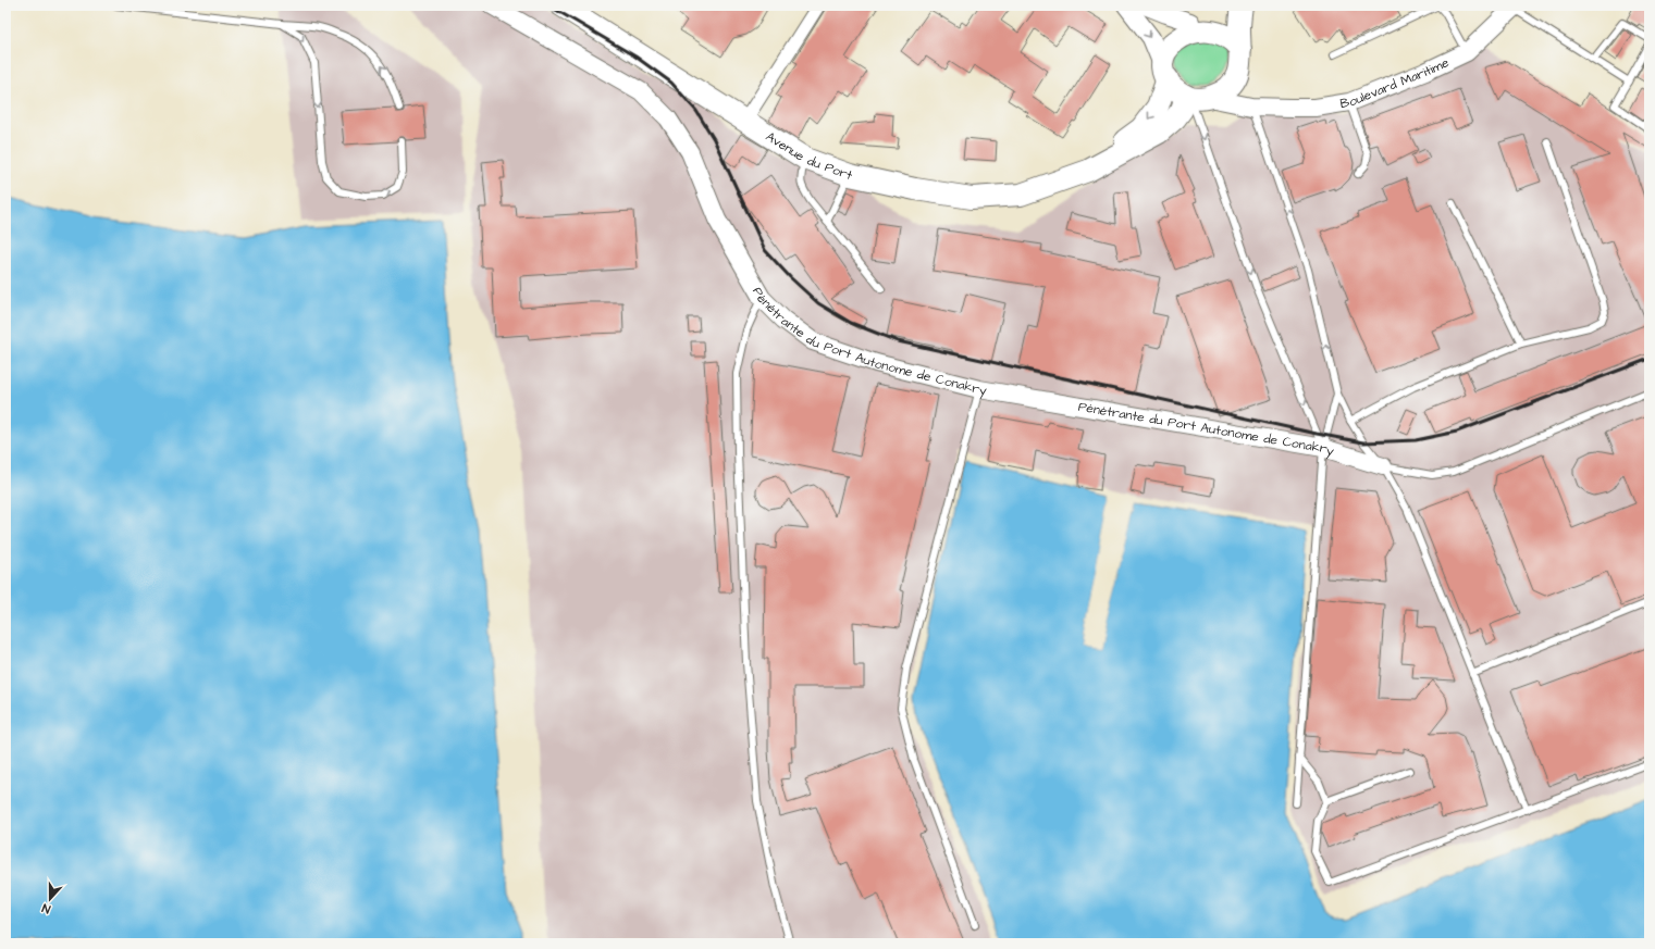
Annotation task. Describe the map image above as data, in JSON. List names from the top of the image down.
{
  "streets": {
    "main road": ["Avenue du Port"],
    "street": ["Boulevard Maritime", "Pénétrante du Port Autonome de Conakry"]
  },
  "crossings": [
    ["Boulevard Maritime", "Avenue du Port"]
  ],
  "north": "bottom"
}
